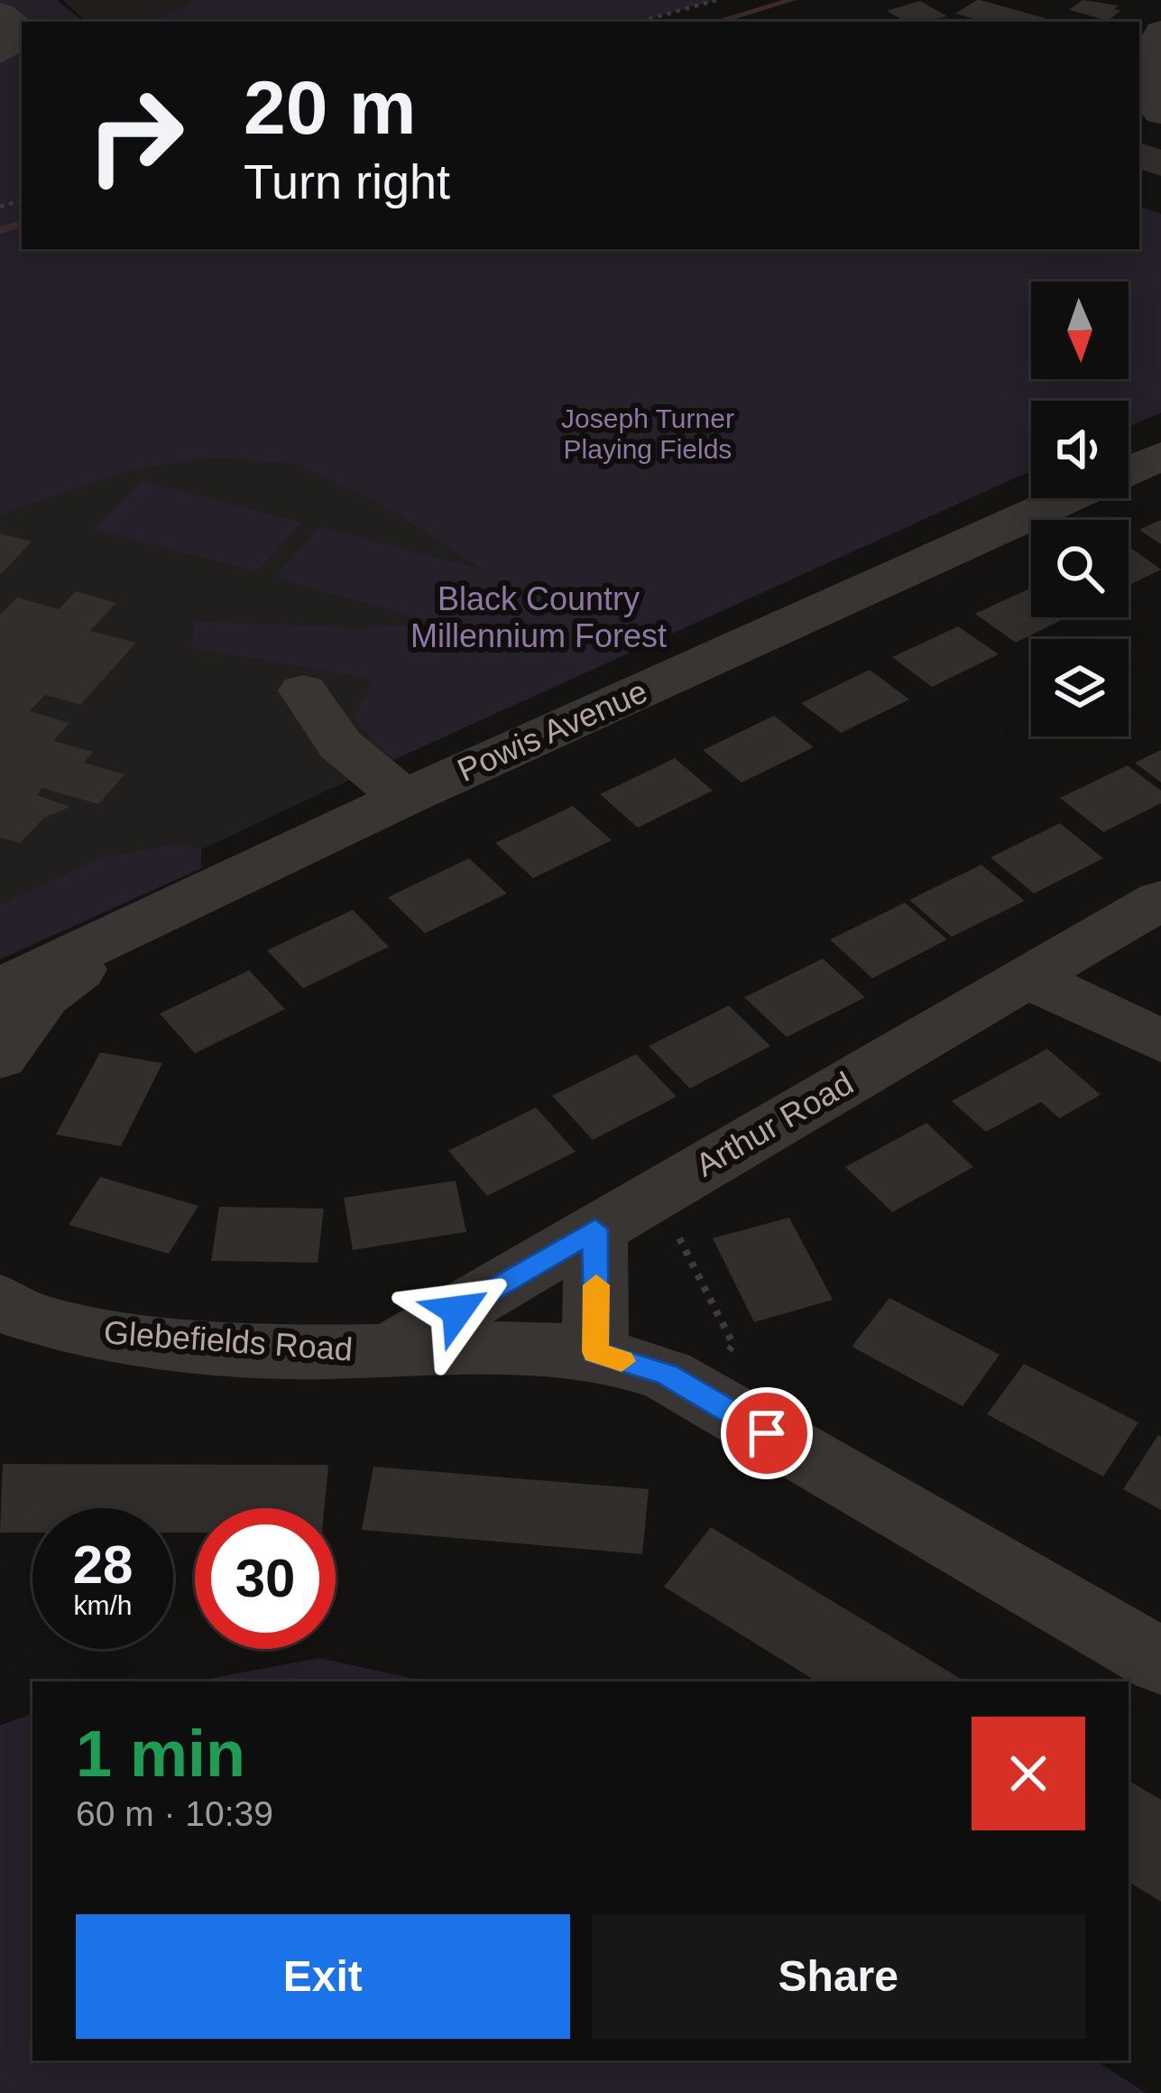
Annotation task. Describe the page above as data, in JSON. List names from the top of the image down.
{
  "streets": {
    "street": ["Powis Avenue", "Arthur Road", "Glebefields Road"]
  },
  "crossings": [
    ["Arthur Road", "Glebefields Road"]
  ],
  "parks": ["Joseph Turner Playing Fields", "Black Country Millennium Forest"],
  "north": "bottom",
  "page": {
    "turn": ["20 m", "Turn right"],
    "speed": "28 km/h",
    "limit": "30",
    "heading": ["1 min", "60 m · 10:39"],
    "buttons": ["Exit", "Share"]
  }
}
